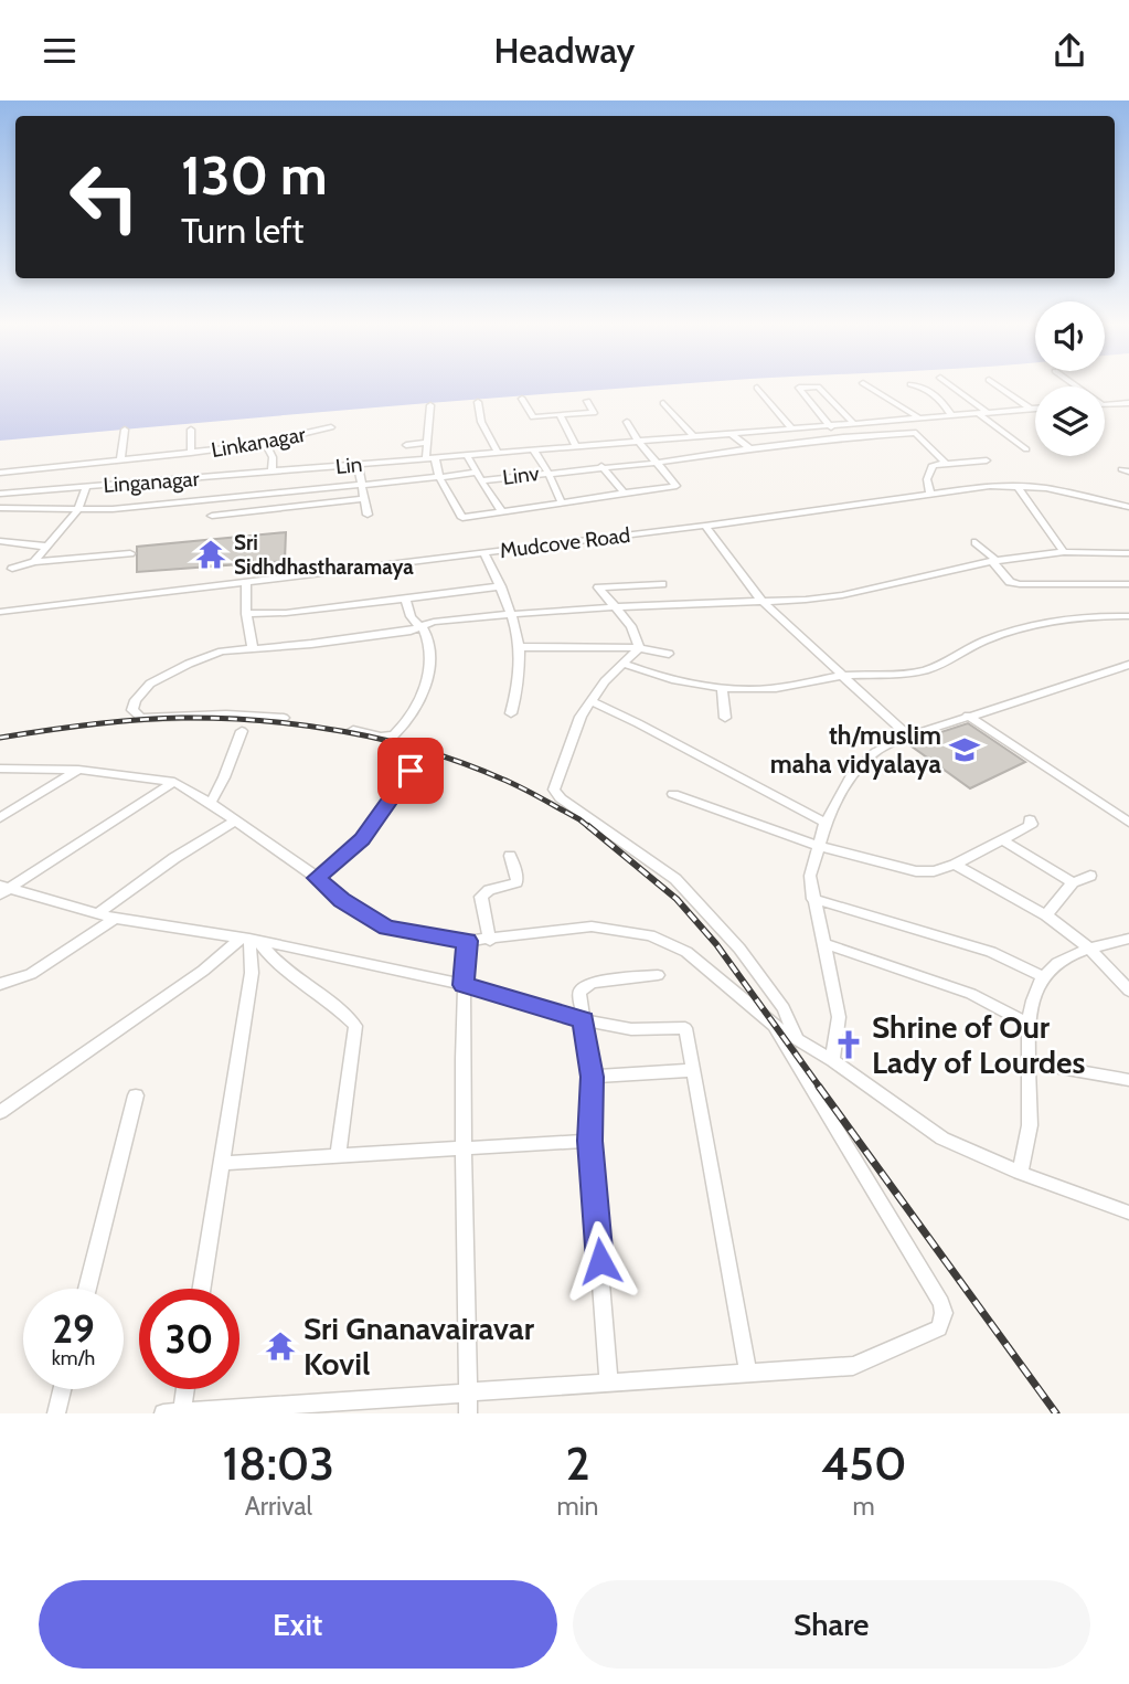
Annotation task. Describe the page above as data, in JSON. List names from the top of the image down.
{
  "streets": {
    "street": [
      "Linkanagar",
      "Lin",
      "Linv",
      "Linganagar",
      "Mudcove Road"
    ]
  },
  "crossings": [
    ["Lin", "Linv"],
    ["Lin", "Linganagar"]
  ],
  "places": {
    "temple": ["Sri Sidhdhastharamaya", "Sri Gnanavairavar Kovil"],
    "school or university": ["th/muslim maha vidyalaya"],
    "church": ["Shrine of Our Lady of Lourdes"]
  },
  "page": {
    "header": "Headway",
    "turn": ["130 m", "Turn left"],
    "speed": "29 km/h",
    "limit": "30",
    "eta": [
      "18:03",
      "Arrival",
      "2",
      "min",
      "450",
      "m"
    ],
    "buttons": ["Exit", "Share"]
  }
}
